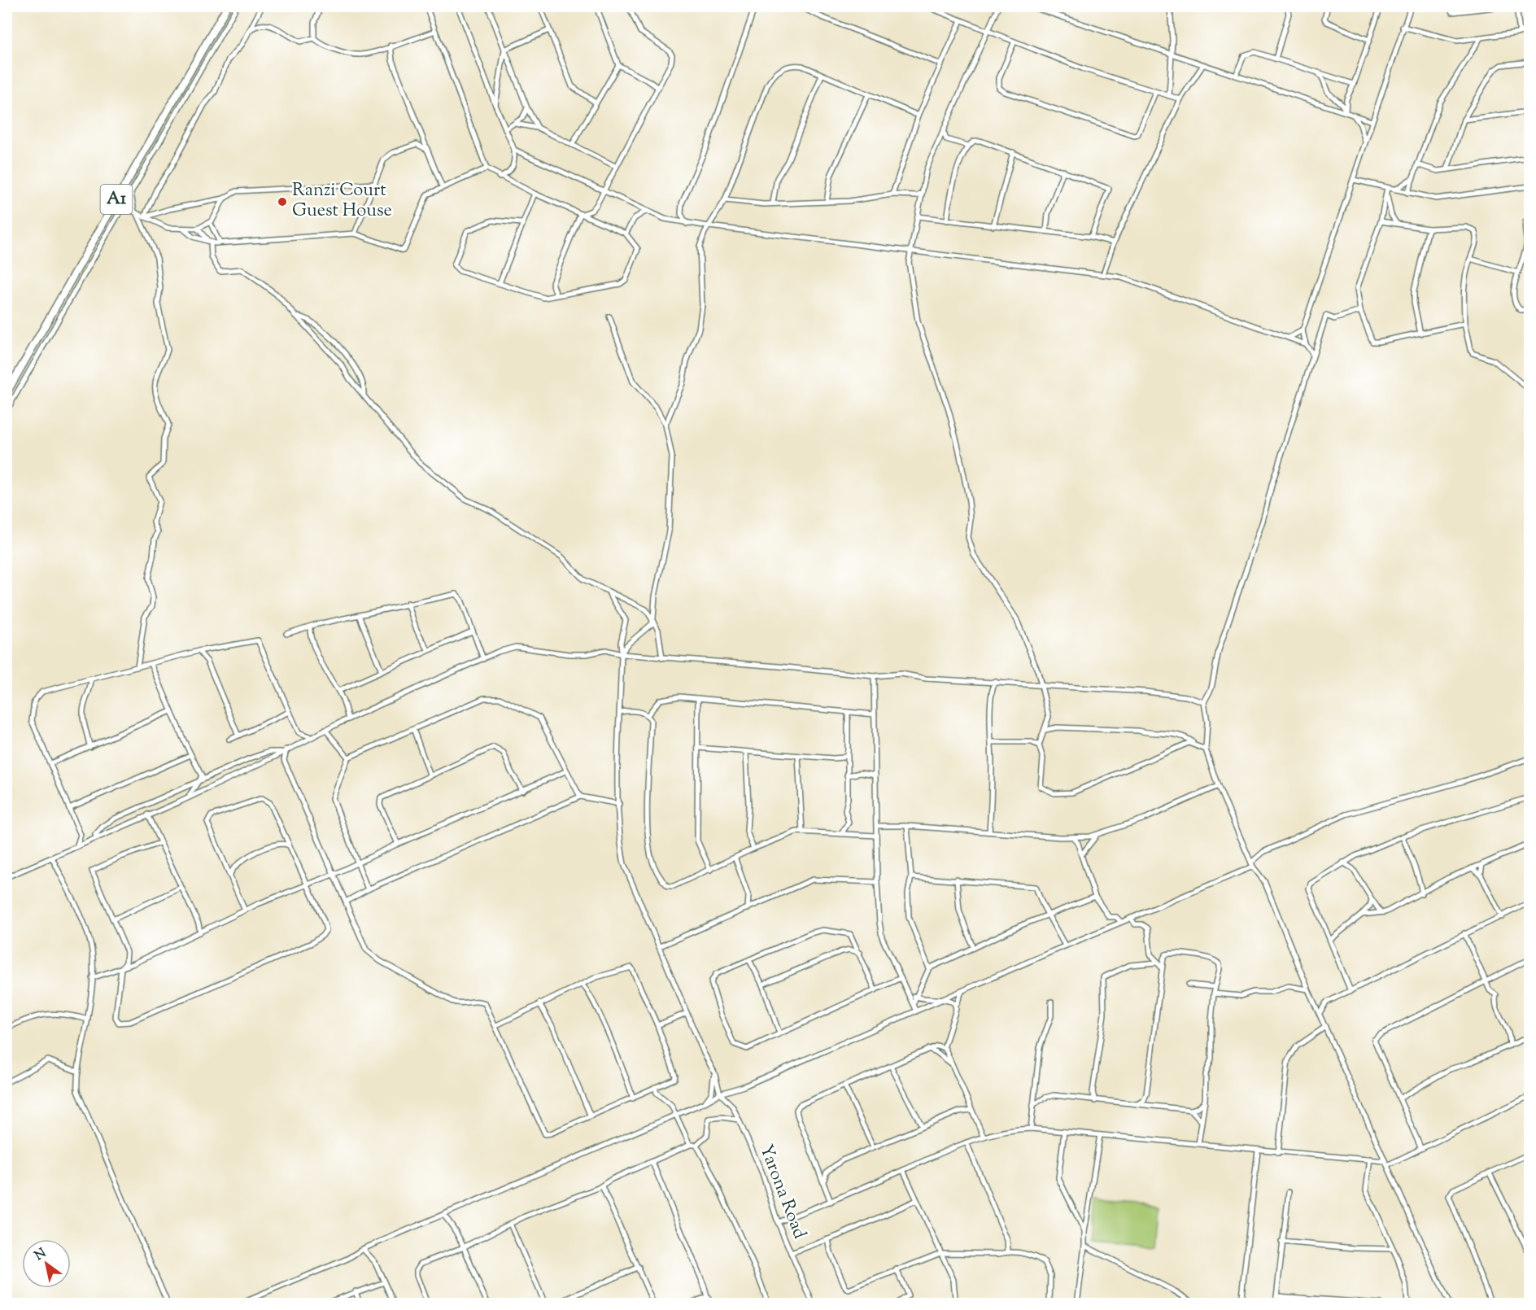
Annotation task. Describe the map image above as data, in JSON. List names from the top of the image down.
{
  "streets": {
    "highway": ["A1"],
    "street": ["Yarona Road"]
  },
  "places": ["Ranzi Court Guest House"],
  "north": "top left"
}
